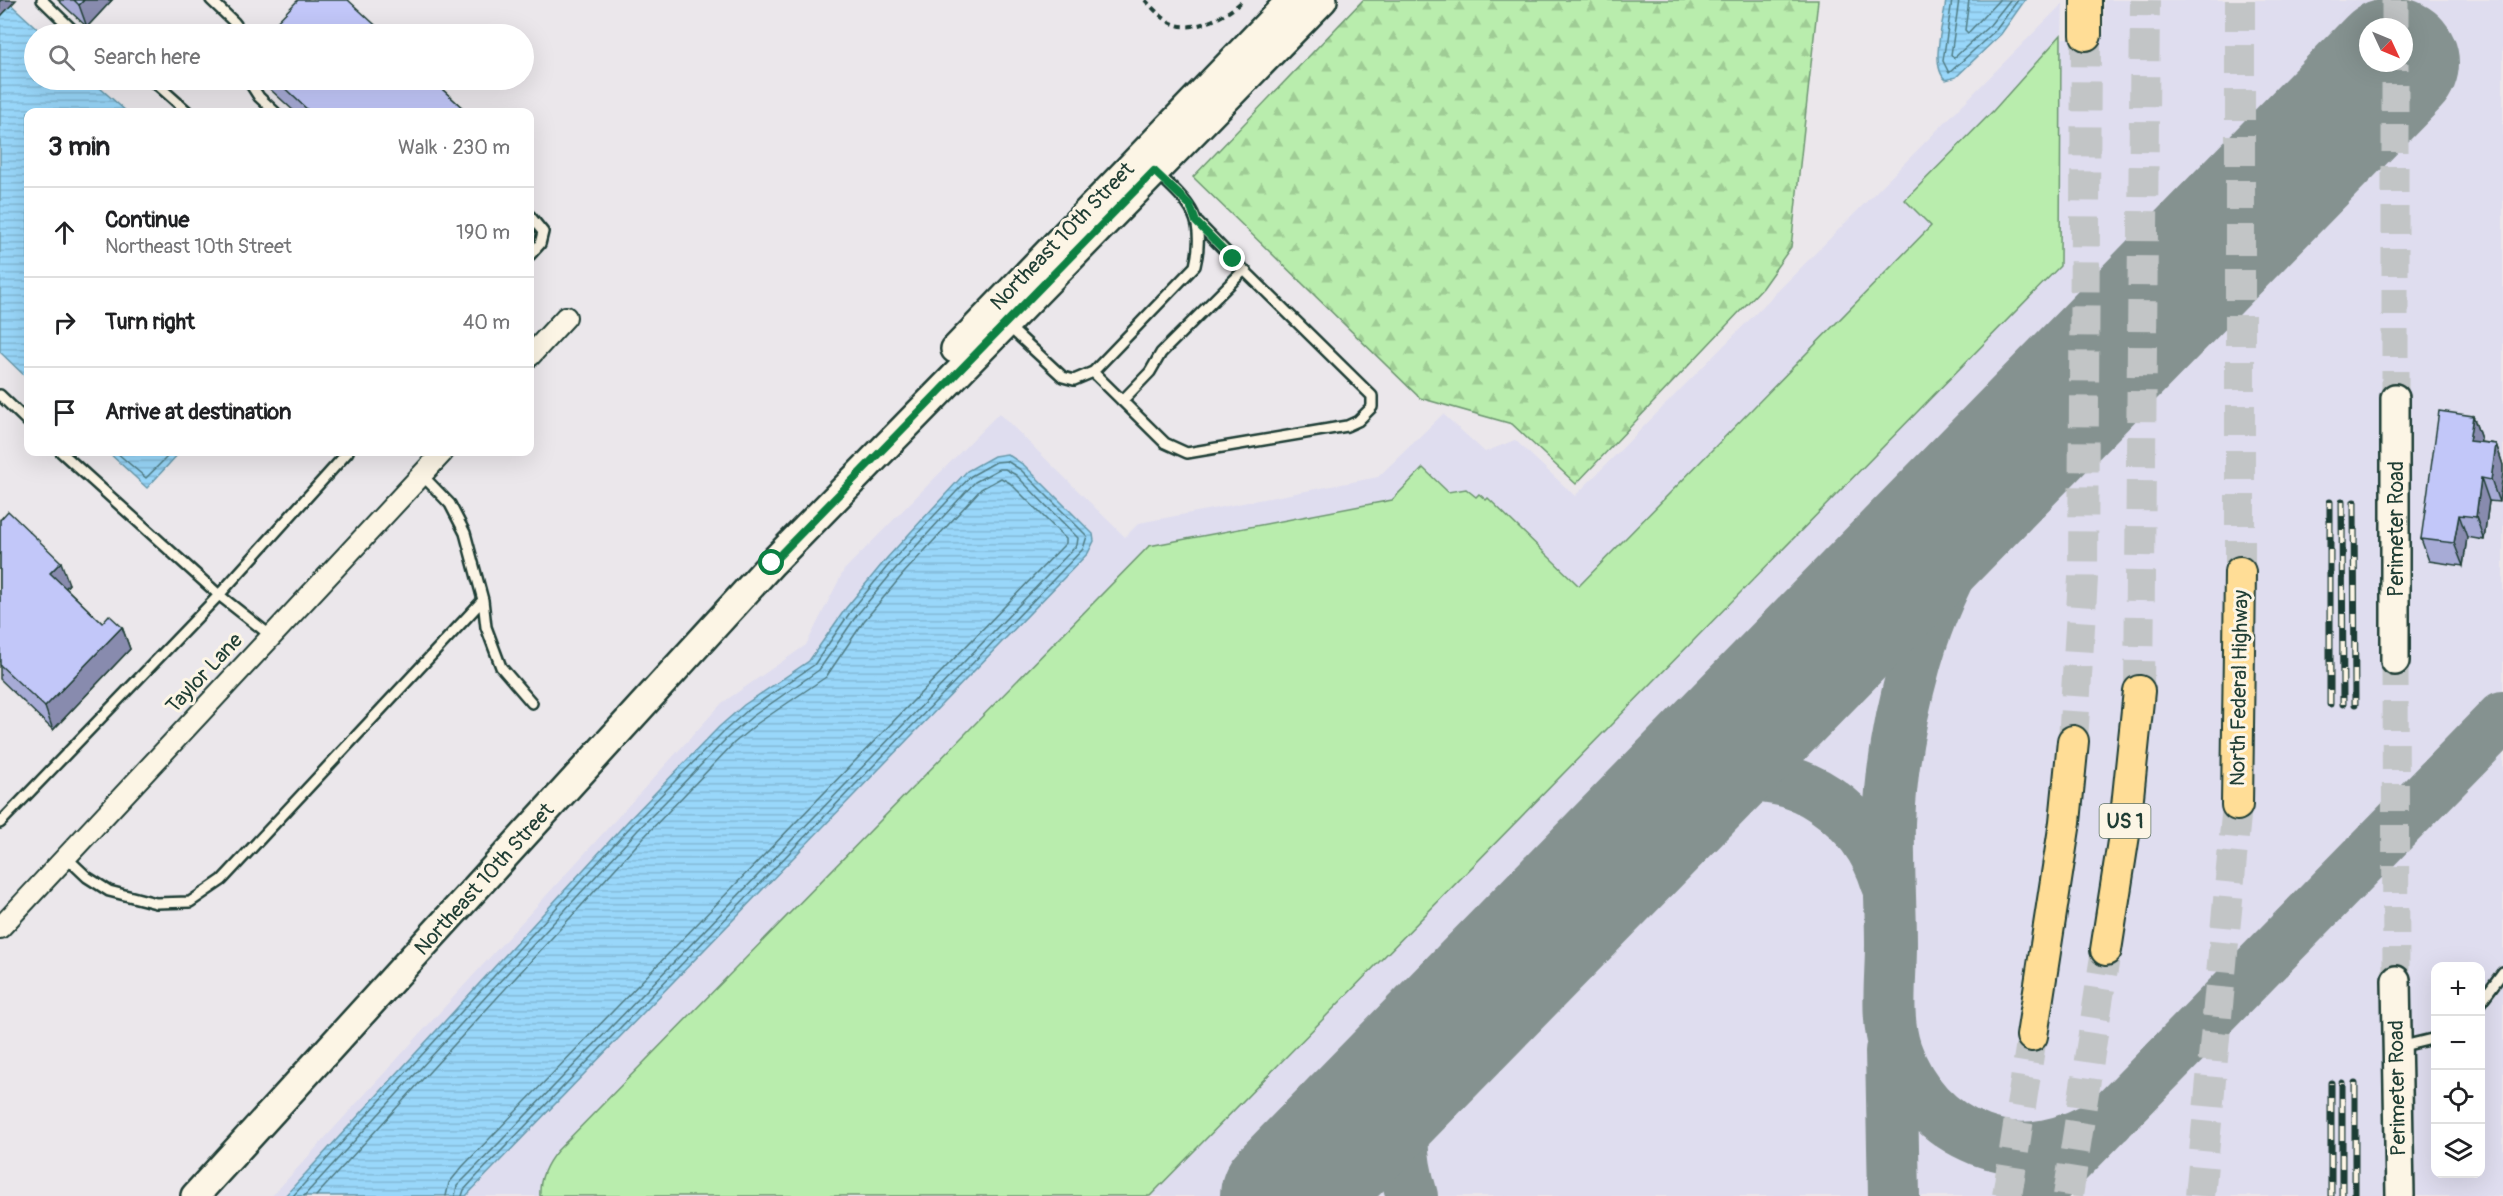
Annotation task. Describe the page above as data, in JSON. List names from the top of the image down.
{
  "streets": {
    "main road": ["North Federal Highway", "US 1"],
    "street": ["Northeast 10th Street", "Perimeter Road", "Taylor Lane"]
  },
  "north": "bottom right",
  "page": {
    "search": "Search here",
    "heading": ["3 min", "Walk · 230 m"],
    "list": [
      ["Continue", "Northeast 10th Street", "190 m"],
      ["Turn right", "40 m"],
      "Arrive at destination"
    ],
    "map_buttons": ["+", "−"]
  }
}
